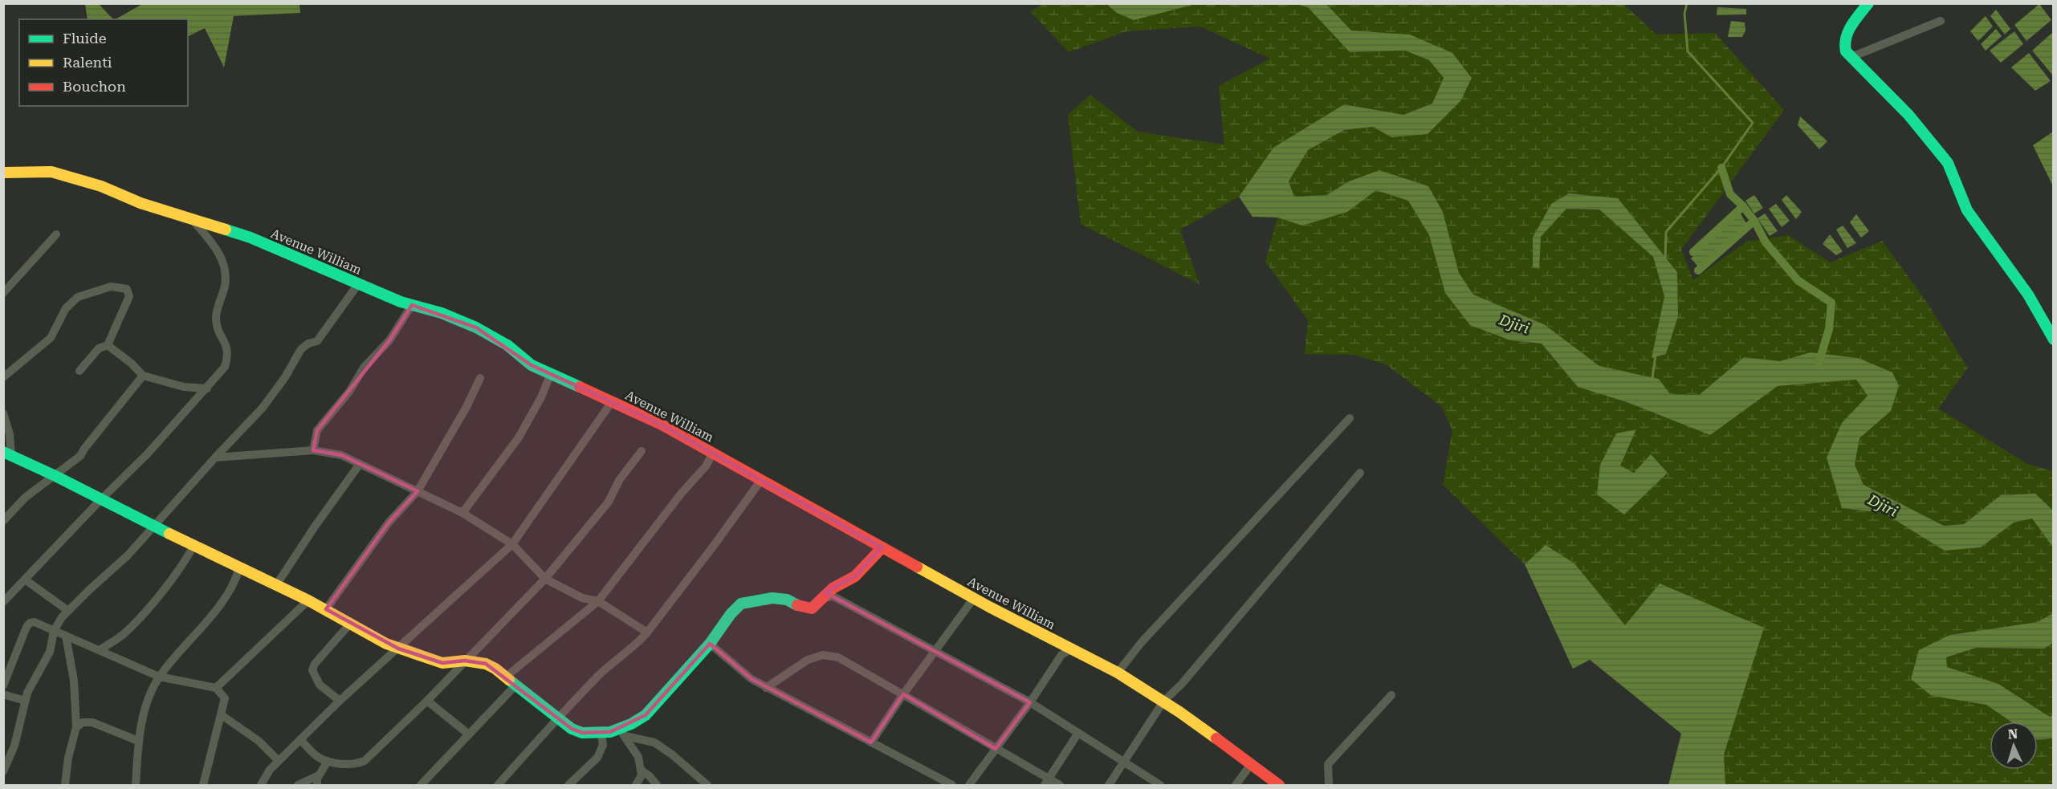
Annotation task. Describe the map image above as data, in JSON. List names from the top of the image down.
{
  "streets": {
    "street": ["Avenue William"]
  },
  "water": ["Djiri"],
  "legend": ["Fluide", "Ralenti", "Bouchon"],
  "north": "top"
}
